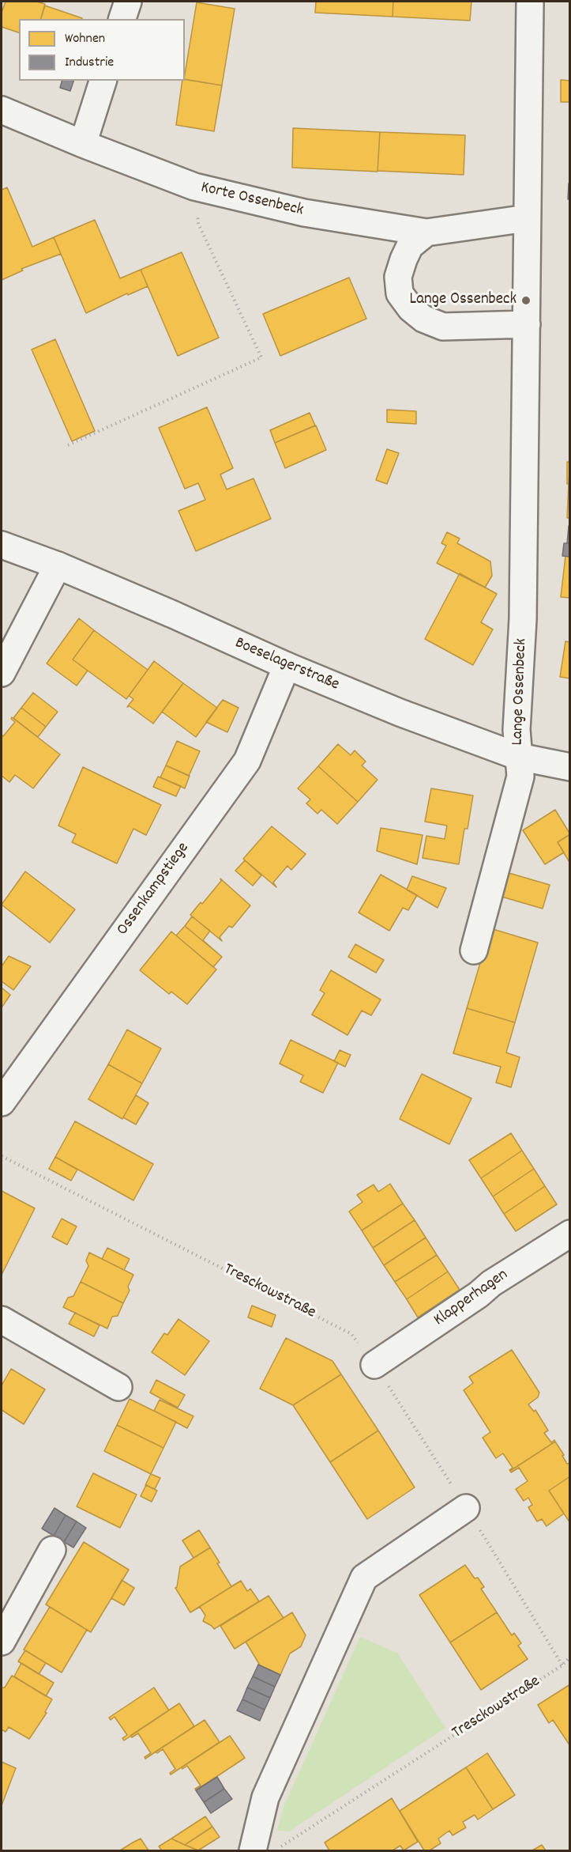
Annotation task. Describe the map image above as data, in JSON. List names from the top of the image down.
{
  "streets": {
    "street": [
      "Korte Ossenbeck",
      "Boeselagerstraße",
      "Lange Ossenbeck",
      "Ossenkampstiege",
      "Klapperhagen"
    ],
    "path": ["Tresckowstraße"]
  },
  "crossings": [
    ["Korte Ossenbeck", "Lange Ossenbeck"],
    ["Boeselagerstraße", "Lange Ossenbeck"],
    ["Boeselagerstraße", "Ossenkampstiege"],
    ["Tresckowstraße", "Klapperhagen"]
  ],
  "places": ["Lange Ossenbeck"],
  "legend": ["Wohnen", "Industrie"]
}
